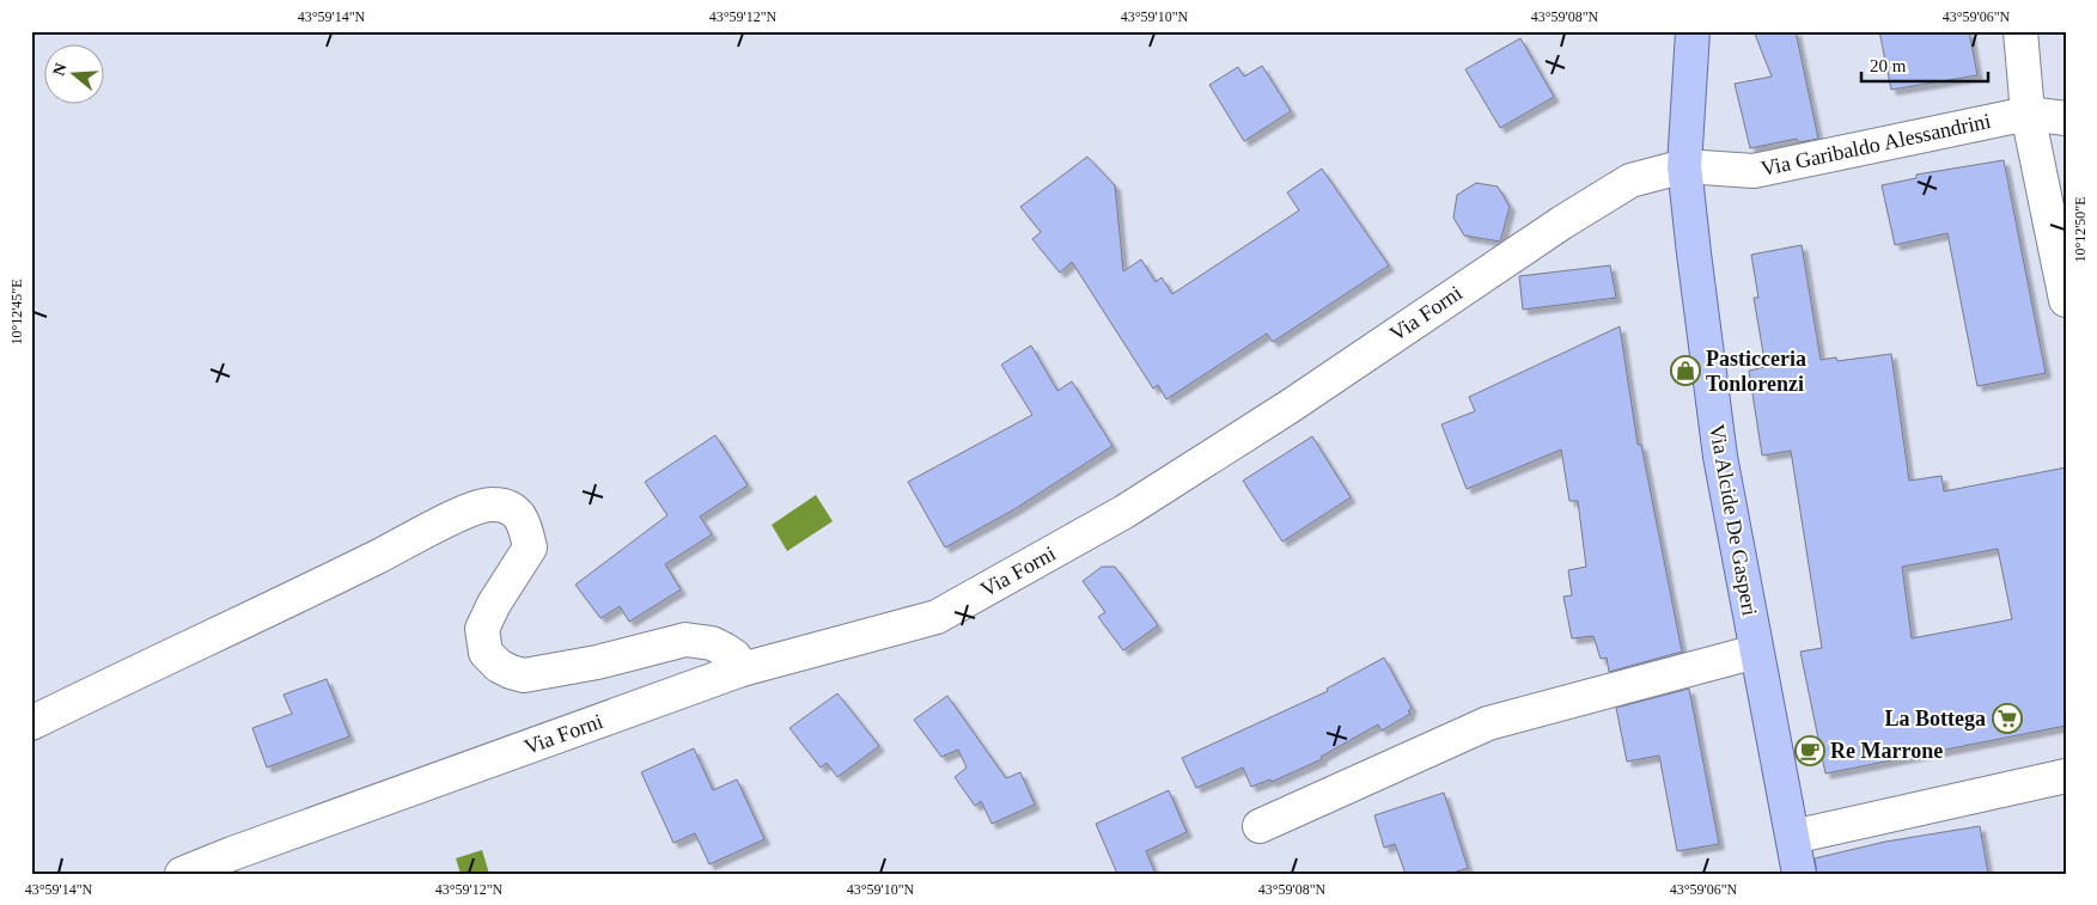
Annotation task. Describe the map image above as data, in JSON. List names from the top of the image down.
{
  "streets": {
    "main road": ["Via Alcide De Gasperi"],
    "street": ["Via Garibaldo Alessandrini", "Via Forni"]
  },
  "crossings": [
    ["Via Garibaldo Alessandrini", "Via Forni"],
    ["Via Garibaldo Alessandrini", "Via Alcide De Gasperi"],
    ["Via Forni", "Via Alcide De Gasperi"]
  ],
  "places": {
    "shop": ["Pasticceria Tonlorenzi"],
    "supermarket": ["La Bottega"],
    "cafe": ["Re Marrone"]
  },
  "scale_bar": "20 m",
  "north": "left",
  "coordinates": [
    "43°59'14\"N",
    "43°59'12\"N",
    "43°59'10\"N",
    "43°59'08\"N",
    "43°59'06\"N",
    "10°12'50\"E",
    "10°12'45\"E"
  ]
}
